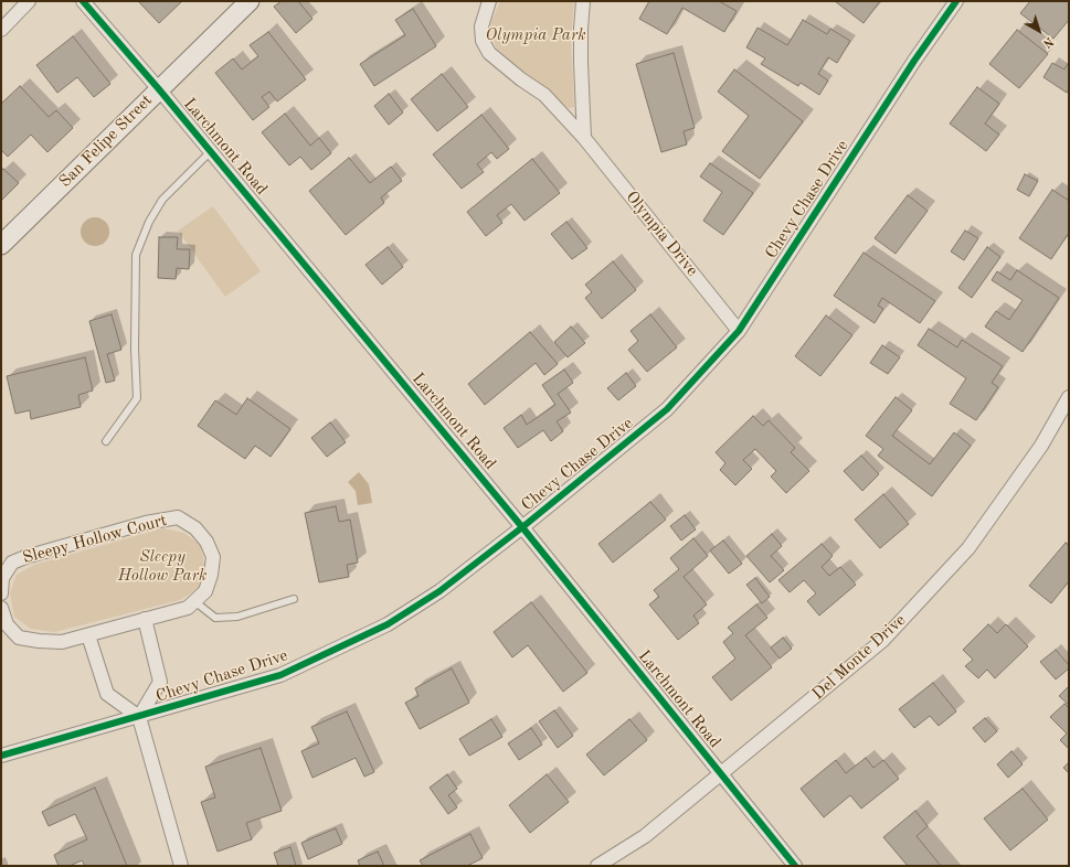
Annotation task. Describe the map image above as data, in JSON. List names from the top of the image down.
{
  "streets": {
    "main road": ["San Felipe Street"],
    "street": [
      "Larchmont Road",
      "Chevy Chase Drive",
      "Olympia Drive",
      "Sleepy Hollow Court",
      "Del Monte Drive"
    ]
  },
  "crossings": [
    ["San Felipe Street", "Larchmont Road"],
    ["Larchmont Road", "Chevy Chase Drive"],
    ["Larchmont Road", "Del Monte Drive"],
    ["Chevy Chase Drive", "Olympia Drive"]
  ],
  "parks": ["Olympia Park", "Sleepy Hollow Park"],
  "north": "bottom right"
}
